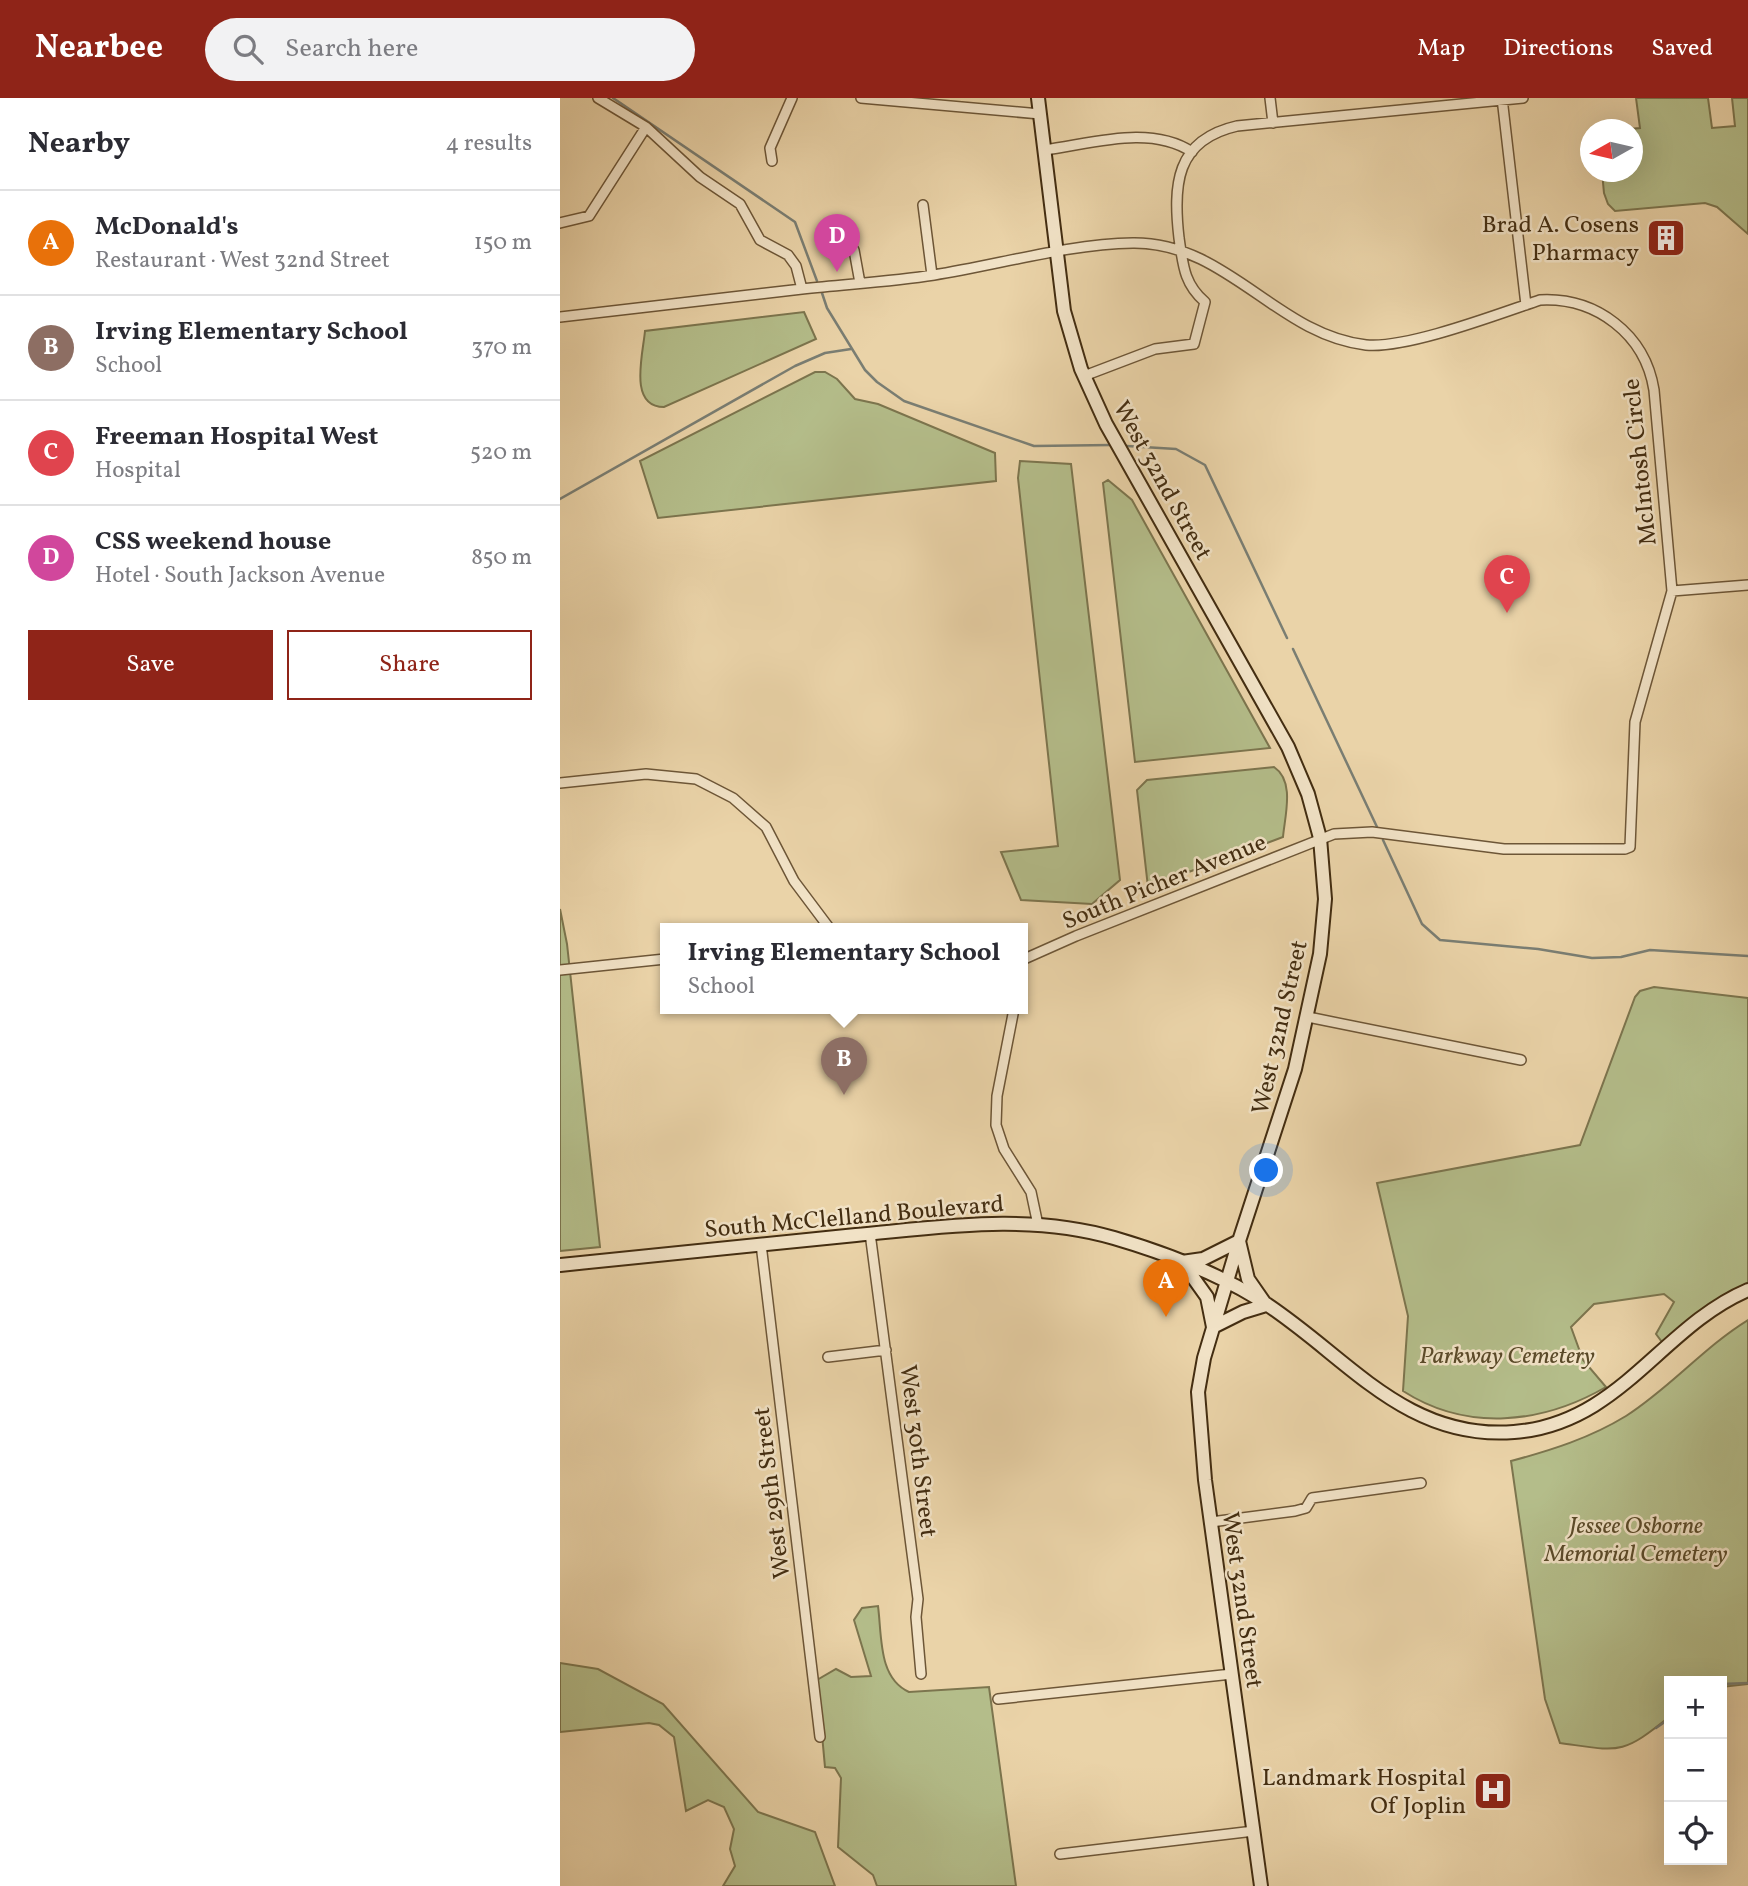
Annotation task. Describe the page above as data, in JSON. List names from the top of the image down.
{
  "streets": {
    "main road": ["West 32nd Street", "South McClelland Boulevard"],
    "street": [
      "McIntosh Circle",
      "South Picher Avenue",
      "West 30th Street",
      "West 29th Street"
    ]
  },
  "crossings": [
    ["McIntosh Circle", "West 32nd Street"],
    ["McIntosh Circle", "South Picher Avenue"],
    ["West 32nd Street", "South Picher Avenue"],
    ["West 32nd Street", "South McClelland Boulevard"],
    ["South McClelland Boulevard", "West 30th Street"],
    ["South McClelland Boulevard", "West 29th Street"]
  ],
  "parks": ["Parkway Cemetery", "Jessee Osborne Memorial Cemetery"],
  "places": {
    "building": ["Brad A. Cosens Pharmacy"],
    "hospital": ["Landmark Hospital Of Joplin"]
  },
  "north": "left",
  "page": {
    "header": "Nearbee",
    "search": "Search here",
    "nav": ["Map", "Directions", "Saved"],
    "heading": ["Nearby", "4 results"],
    "list": [
      {
        "mark": "A",
        "name": "McDonald's",
        "note": "Restaurant · West 32nd Street",
        "value": "150 m"
      },
      {
        "mark": "B",
        "name": "Irving Elementary School",
        "note": "School",
        "value": "370 m"
      },
      {
        "mark": "C",
        "name": "Freeman Hospital West",
        "note": "Hospital",
        "value": "520 m"
      },
      {
        "mark": "D",
        "name": "CSS weekend house",
        "note": "Hotel · South Jackson Avenue",
        "value": "850 m"
      }
    ],
    "pins": [
      "D",
      "C",
      "B",
      "A"
    ],
    "buttons": ["Save", "Share"],
    "popup": ["Irving Elementary School", "School"],
    "map_buttons": ["+", "−"]
  }
}
